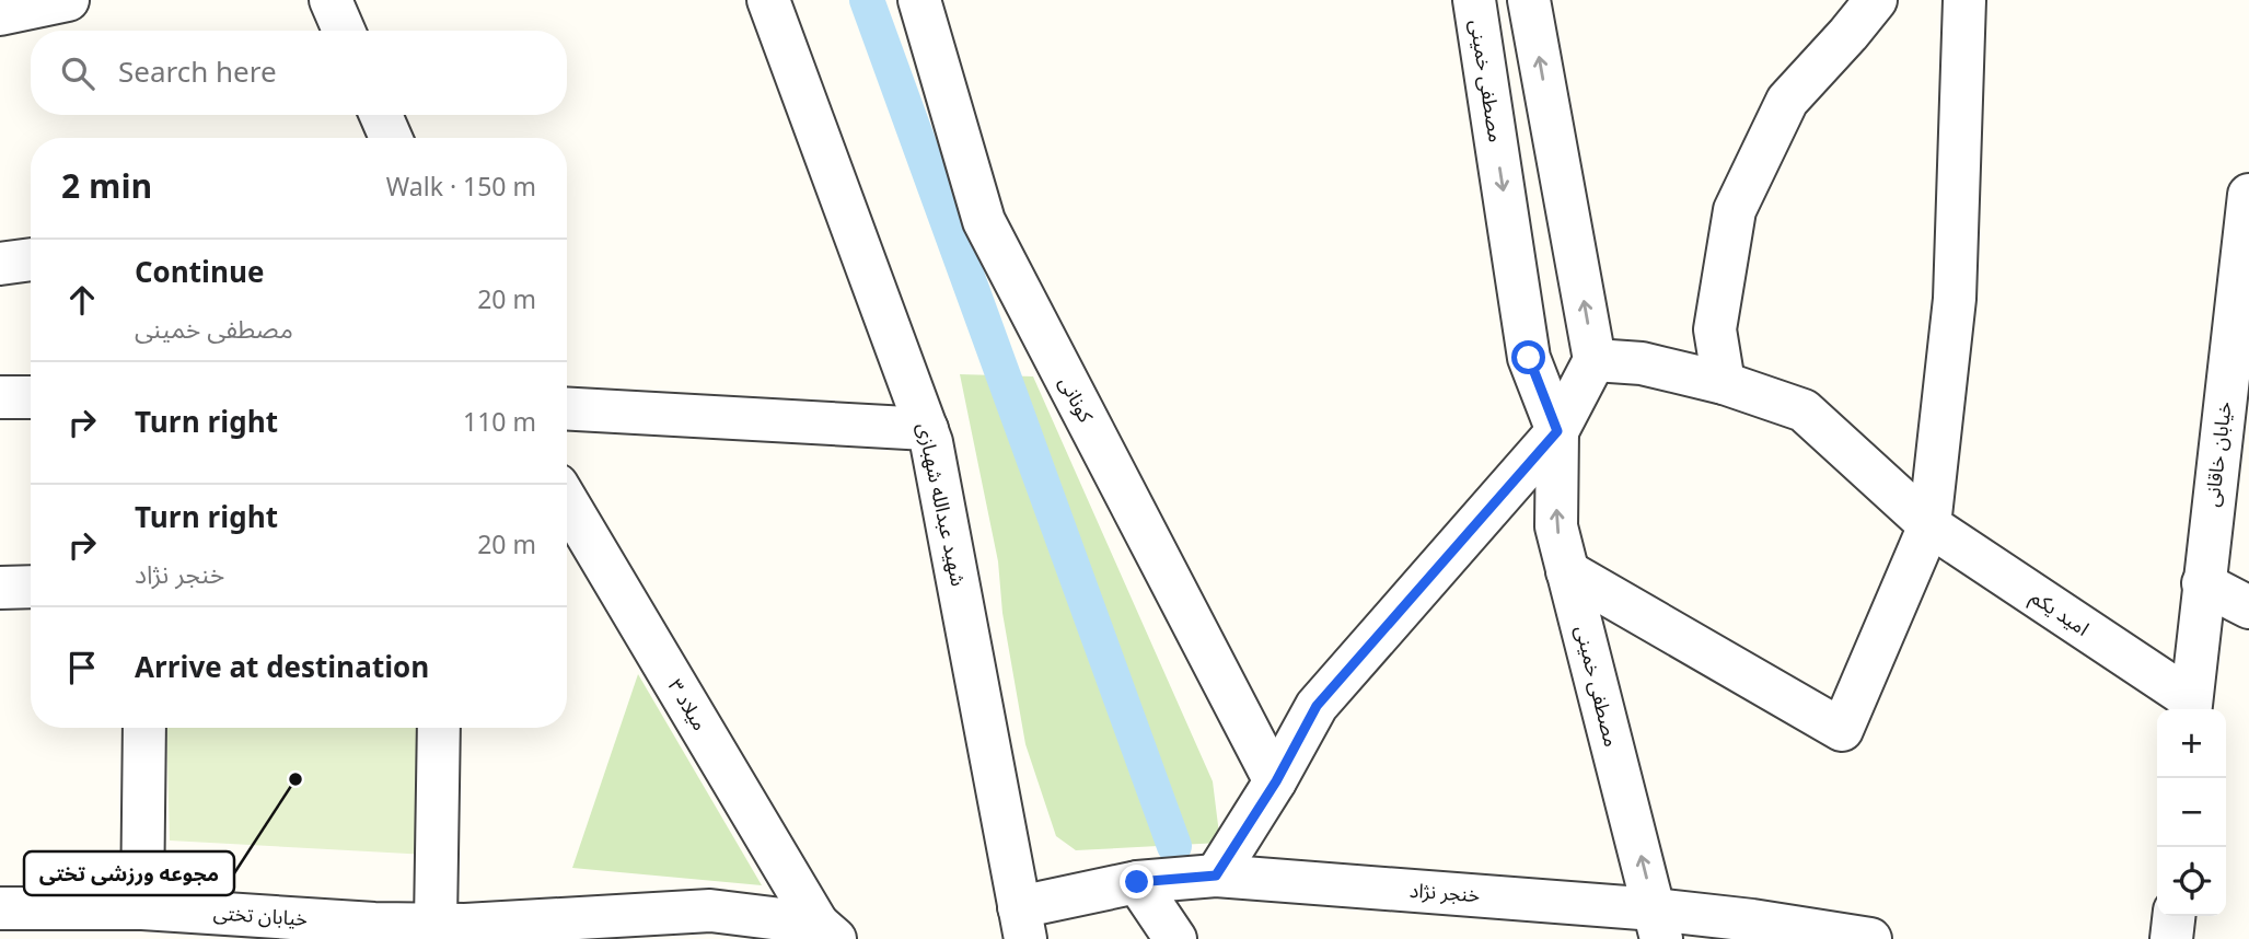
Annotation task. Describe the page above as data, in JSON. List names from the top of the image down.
{
  "streets": {
    "street": [
      "مصطفی خمینی",
      "کونانی",
      "خیابان خاقانی",
      "شهید عبدالله شهبازی",
      "امید یکم",
      "میلاد ۳",
      "خنجر نژاد",
      "خیابان تختی"
    ]
  },
  "crossings": [
    ["مصطفی خمینی", "امید یکم"],
    ["مصطفی خمینی", "خنجر نژاد"],
    ["خیابان خاقانی", "امید یکم"],
    ["شهید عبدالله شهبازی", "خنجر نژاد"],
    ["میلاد ۳", "خیابان تختی"]
  ],
  "places": ["مجوعه ورزشی تختی"],
  "page": {
    "search": "Search here",
    "heading": ["2 min", "Walk · 150 m"],
    "list": [
      ["Continue", "مصطفی خمینی", "20 m"],
      ["Turn right", "110 m"],
      ["Turn right", "خنجر نژاد", "20 m"],
      "Arrive at destination"
    ],
    "map_buttons": ["+", "−"]
  }
}
